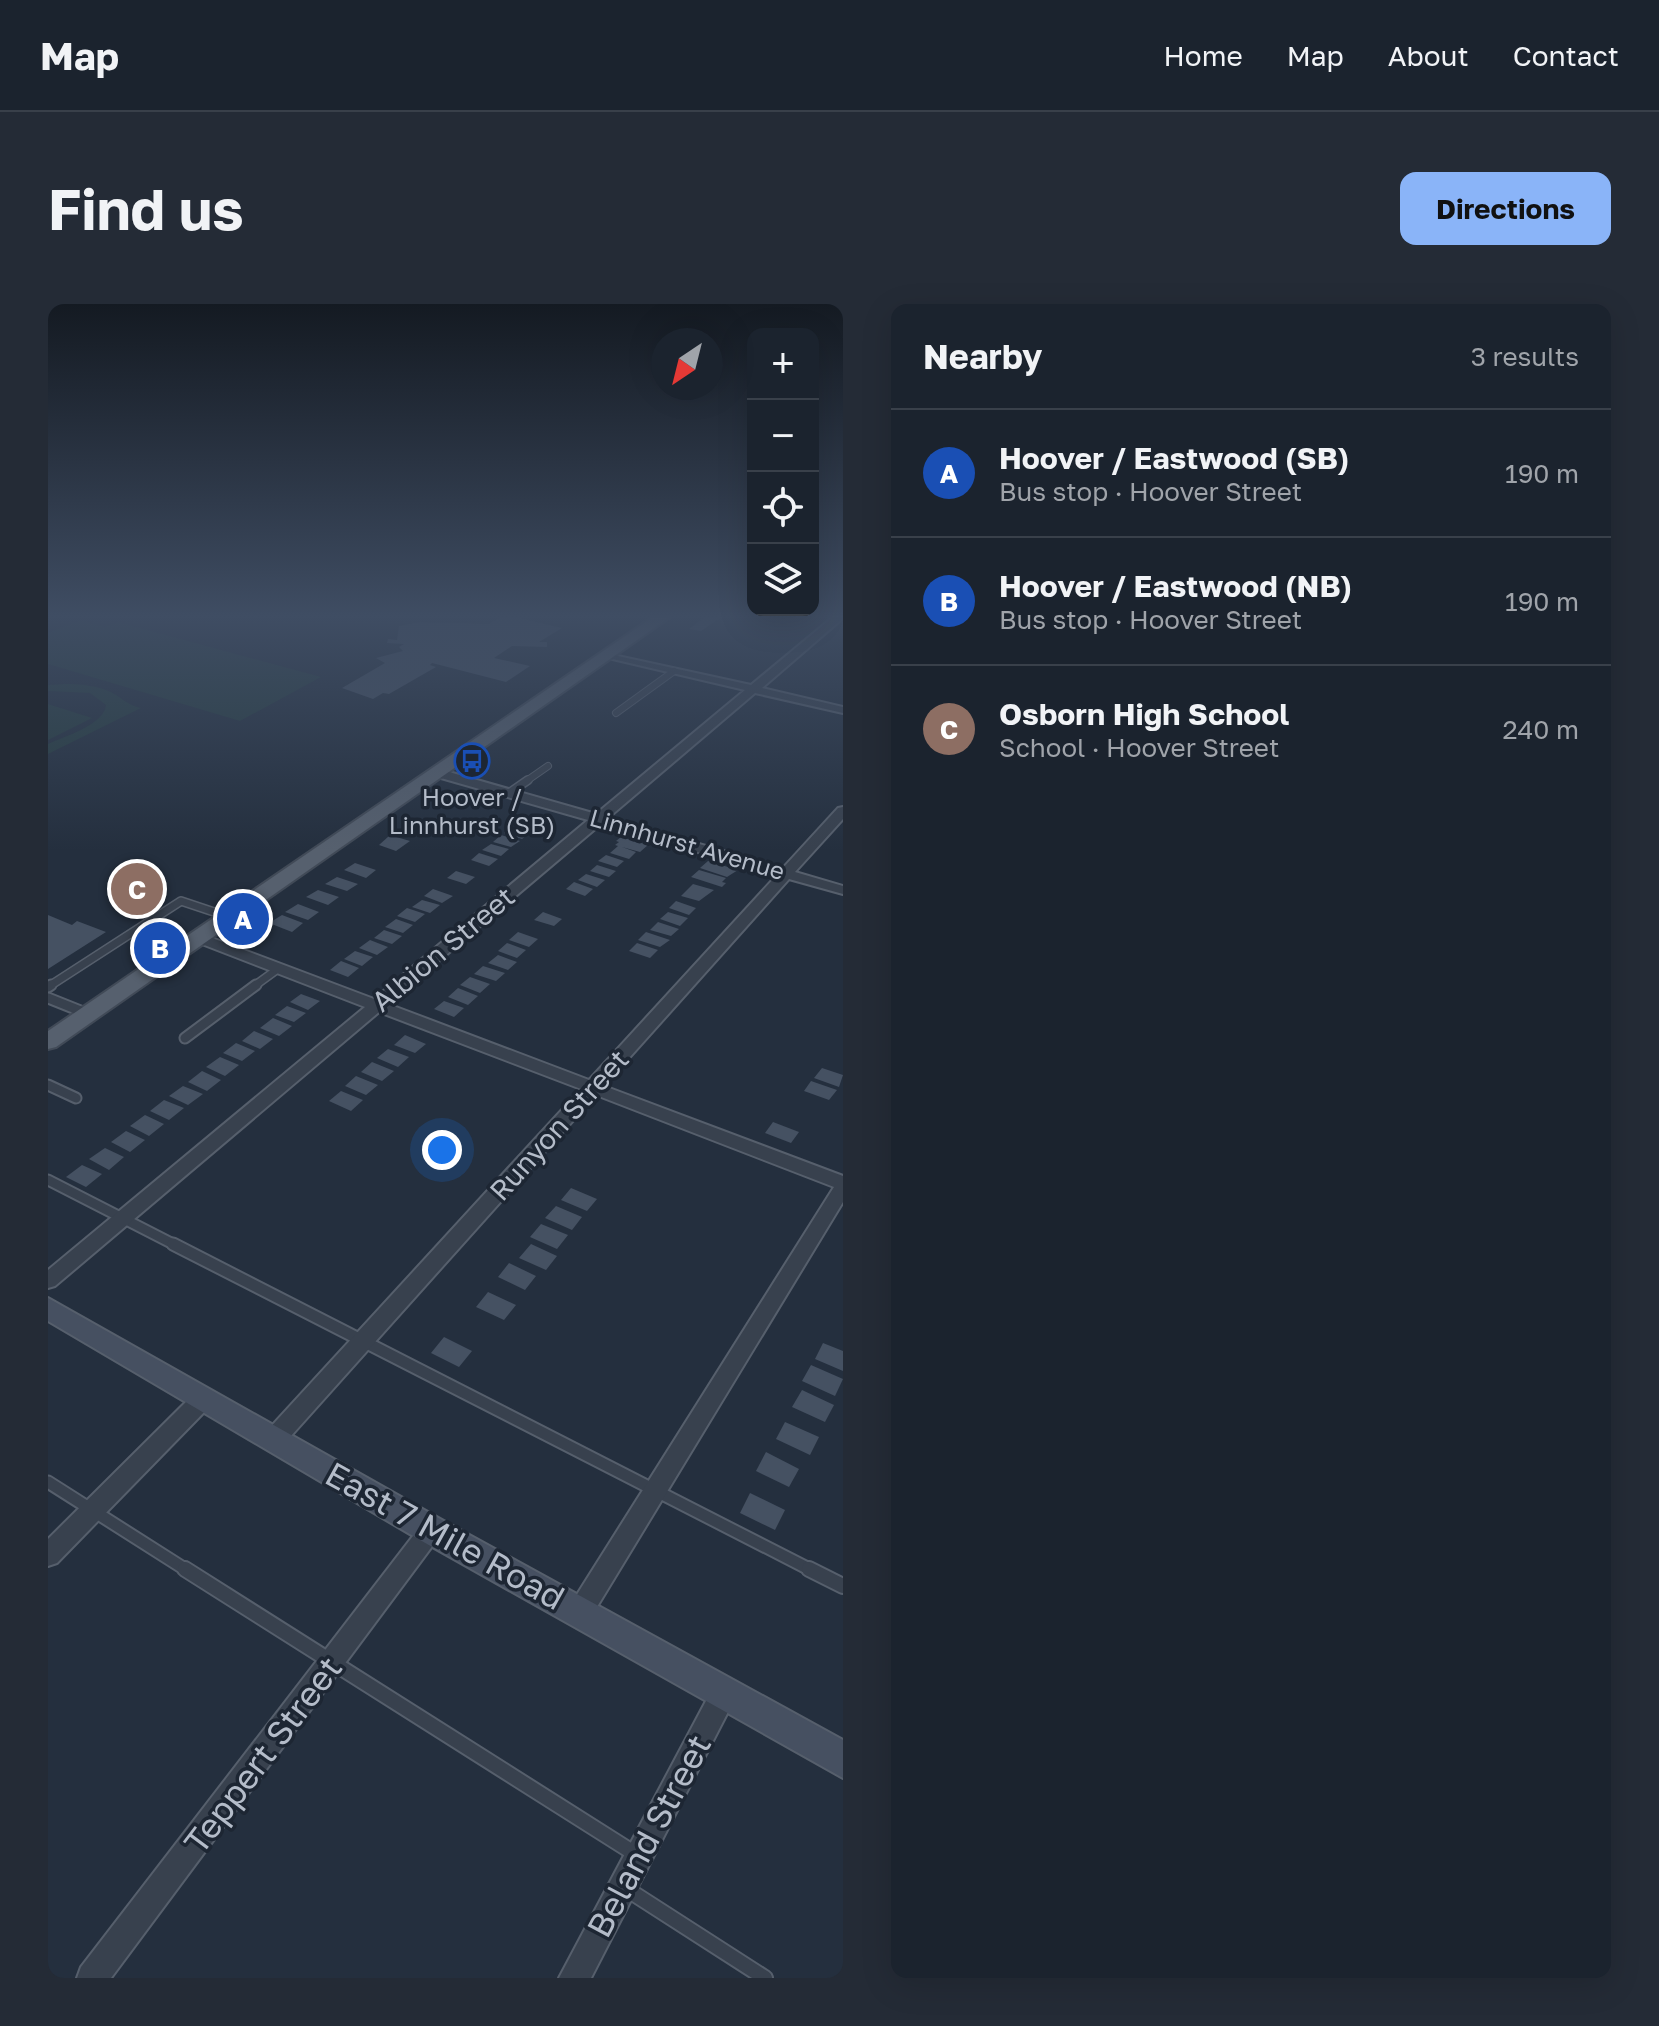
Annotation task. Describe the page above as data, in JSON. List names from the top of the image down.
{
  "streets": {
    "street": [
      "Linnhurst Avenue",
      "Albion Street",
      "Runyon Street",
      "East 7 Mile Road",
      "Teppert Street",
      "Beland Street"
    ]
  },
  "crossings": [
    ["Linnhurst Avenue", "Albion Street"],
    ["Linnhurst Avenue", "Runyon Street"],
    ["Runyon Street", "East 7 Mile Road"],
    ["East 7 Mile Road", "Teppert Street"],
    ["East 7 Mile Road", "Beland Street"]
  ],
  "places": {
    "bus stop": ["Hoover / Linnhurst (SB)"]
  },
  "north": "bottom left",
  "page": {
    "header": "Map",
    "nav": [
      "Home",
      "Map",
      "About",
      "Contact"
    ],
    "buttons": "Directions",
    "title": "Find us",
    "heading": ["Nearby", "3 results"],
    "map_buttons": ["+", "−"],
    "list": [
      {
        "mark": "A",
        "name": "Hoover / Eastwood (SB)",
        "note": "Bus stop · Hoover Street",
        "value": "190 m"
      },
      {
        "mark": "B",
        "name": "Hoover / Eastwood (NB)",
        "note": "Bus stop · Hoover Street",
        "value": "190 m"
      },
      {
        "mark": "C",
        "name": "Osborn High School",
        "note": "School · Hoover Street",
        "value": "240 m"
      }
    ],
    "pins": ["C", "A", "B"]
  }
}
